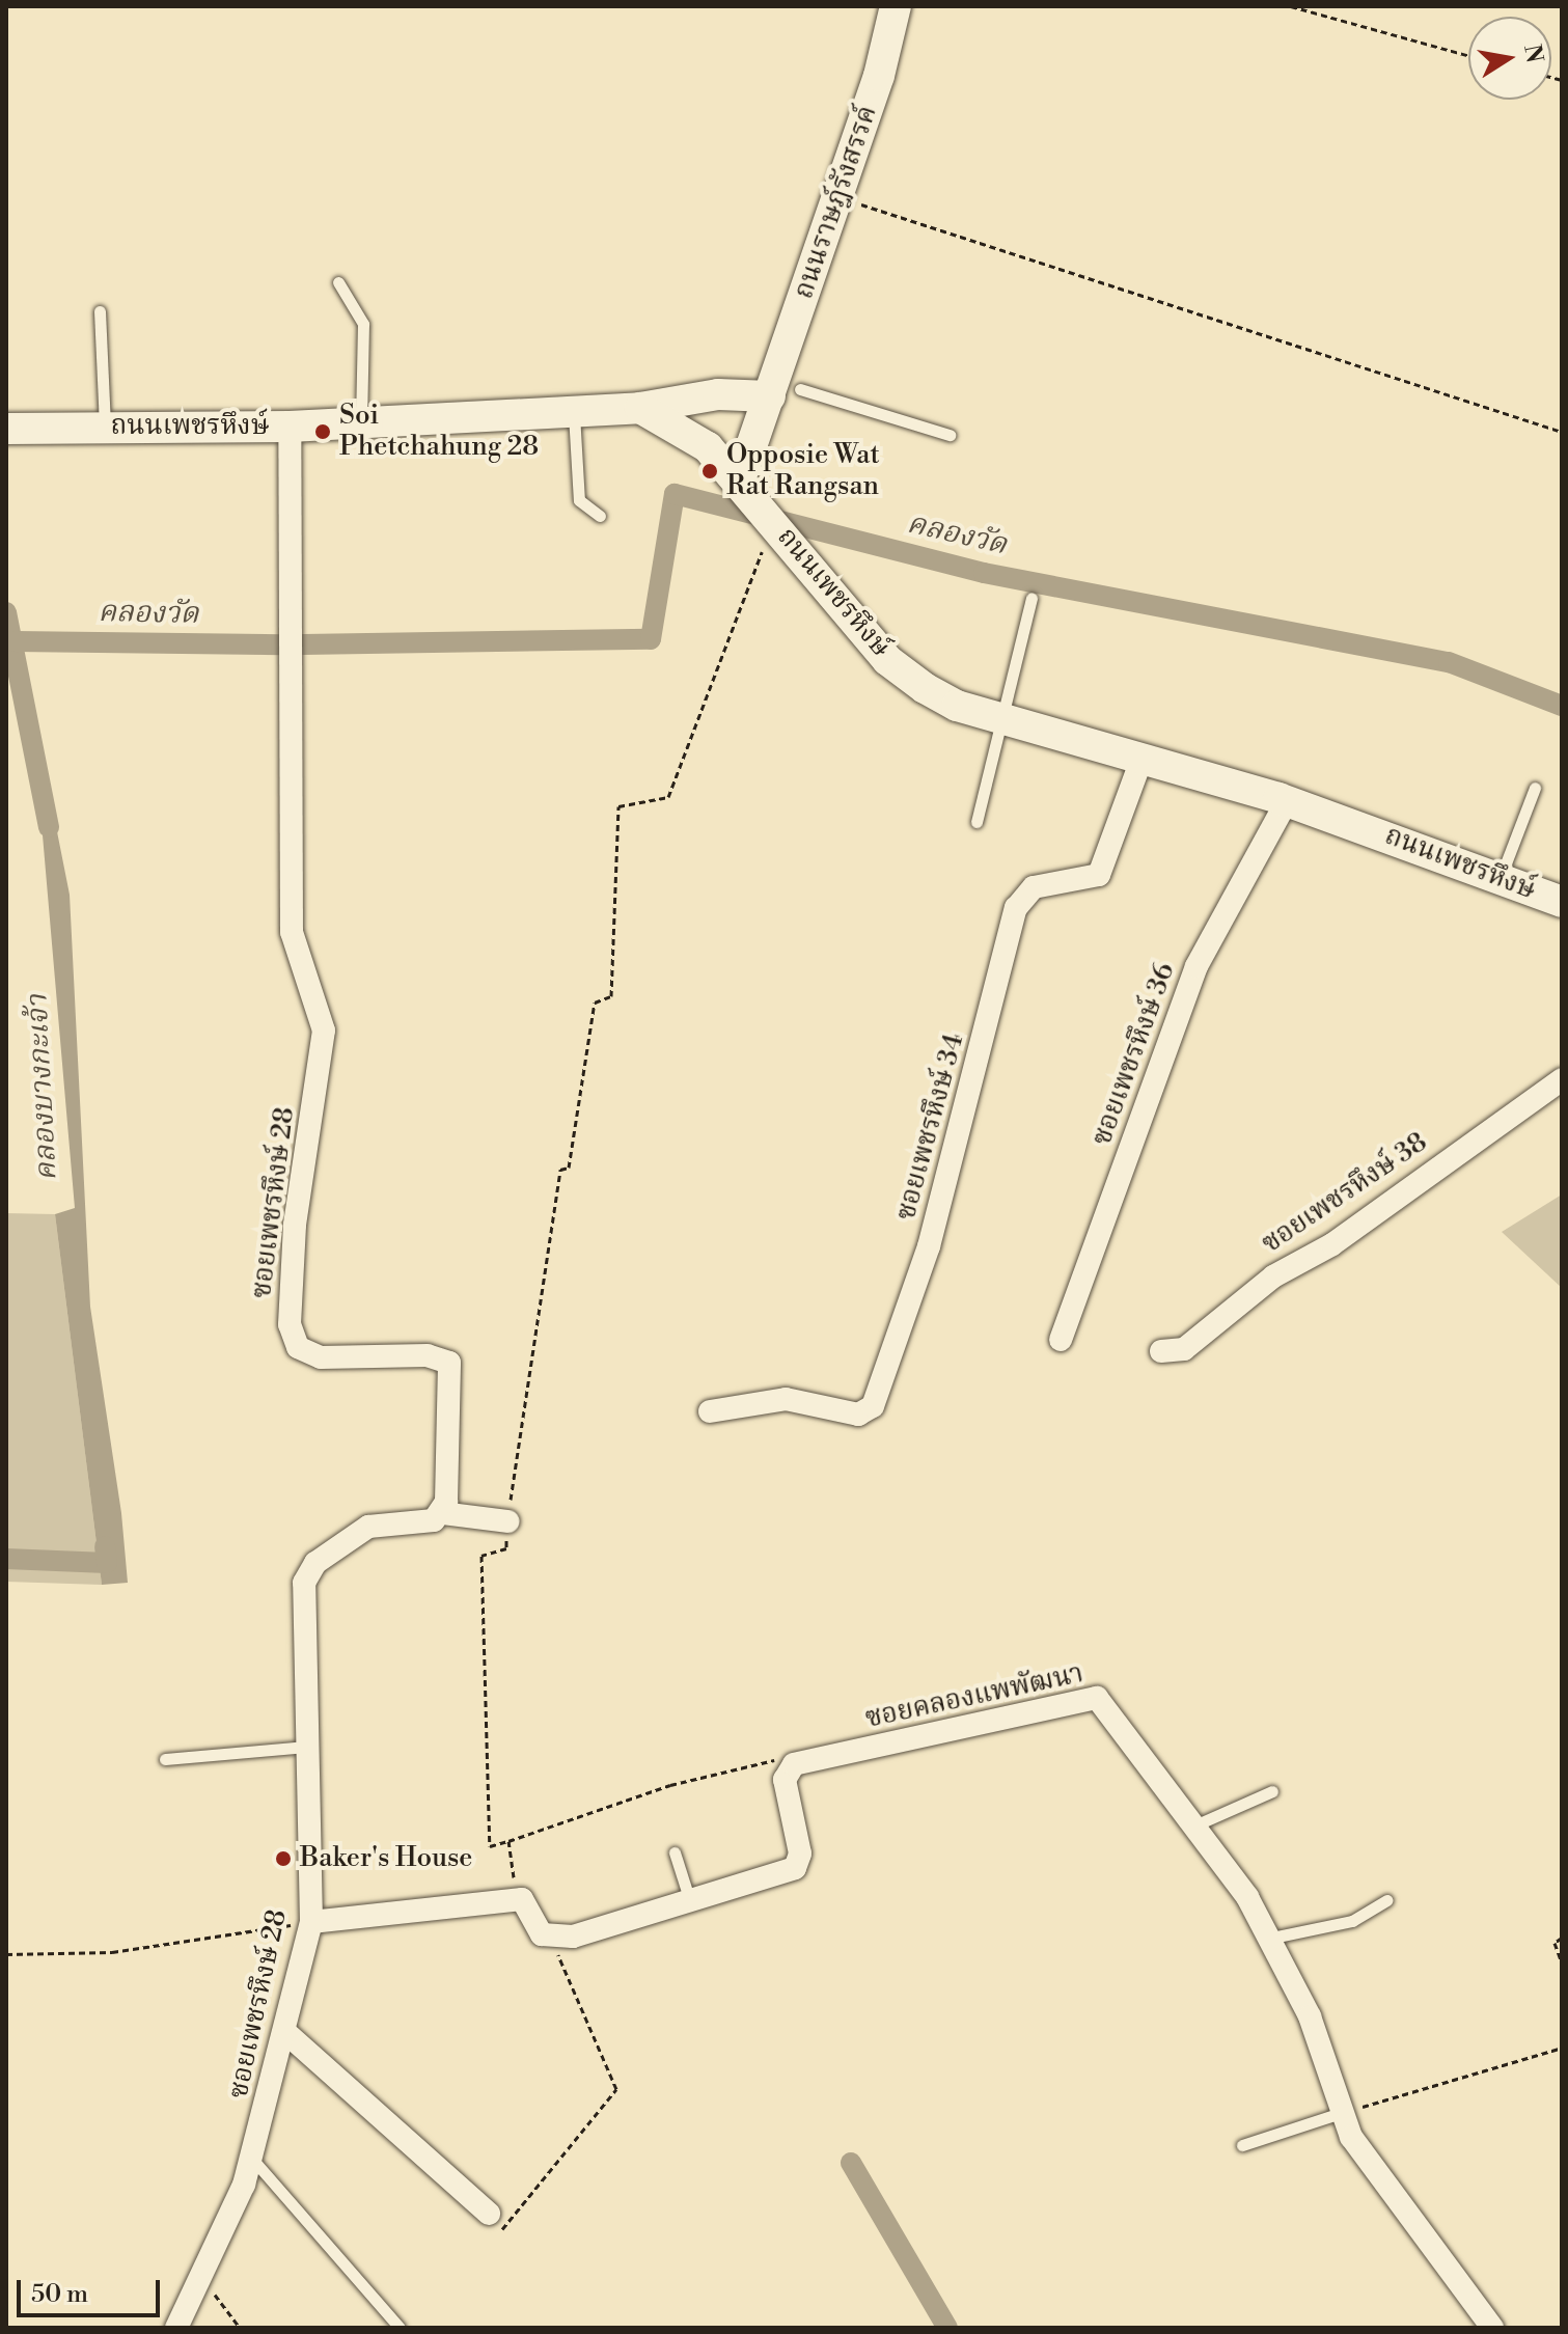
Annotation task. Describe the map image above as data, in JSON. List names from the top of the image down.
{
  "streets": {
    "main road": ["ถนนราษฎ์รังสรรค์", "ถนนเพชรหึงษ์"],
    "street": [
      "ซอยเพชรหึงษ์ 36",
      "ซอยเพชรหึงษ์ 34",
      "ซอยเพชรหึงษ์ 38",
      "ซอยเพชรหึงษ์ 28",
      "ซอยคลองแพพัฒนา"
    ]
  },
  "crossings": [
    ["ถนนราษฎ์รังสรรค์", "ถนนเพชรหึงษ์"],
    ["ถนนเพชรหึงษ์", "ซอยเพชรหึงษ์ 36"],
    ["ถนนเพชรหึงษ์", "ซอยเพชรหึงษ์ 34"],
    ["ถนนเพชรหึงษ์", "ซอยเพชรหึงษ์ 28"]
  ],
  "water": ["คลองวัด", "คลองบางกะเจ้า"],
  "places": ["Soi Phetchahung 28", "Opposie Wat Rat Rangsan", "Baker's House"],
  "scale_bar": "50 m",
  "north": "right"
}
